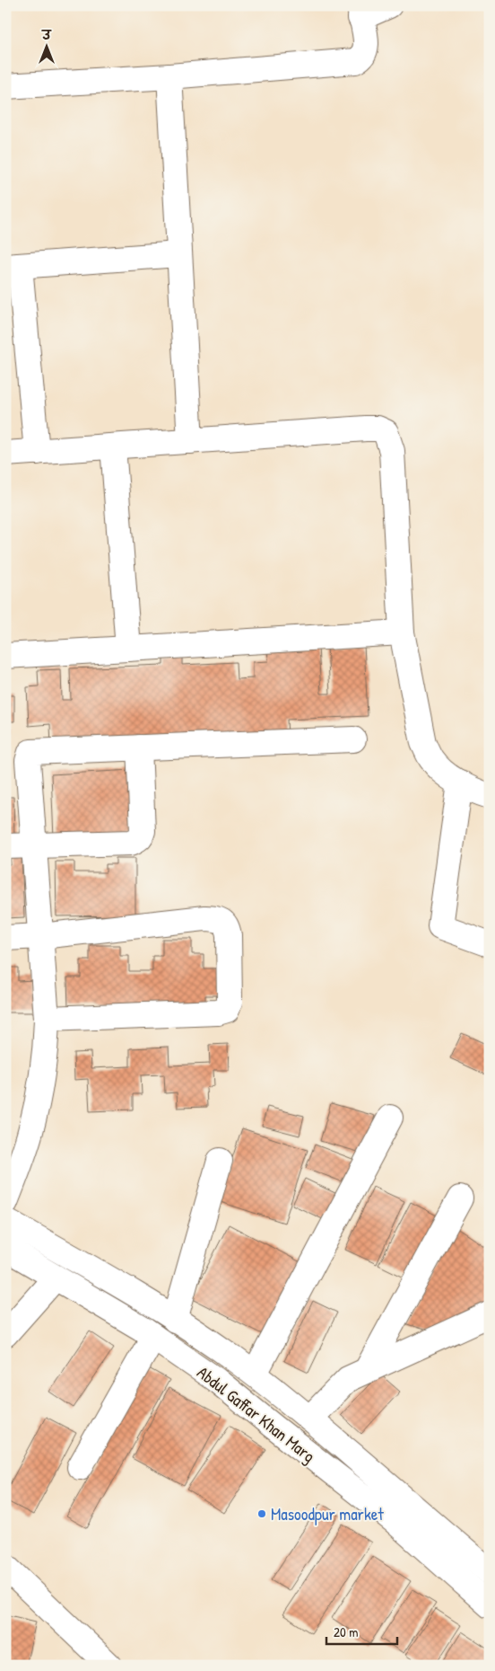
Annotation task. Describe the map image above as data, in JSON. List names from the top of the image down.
{
  "streets": {
    "street": ["Abdul Gaffar Khan Marg"]
  },
  "places": ["Masoodpur market"],
  "scale_bar": "20 m",
  "north": "top"
}
